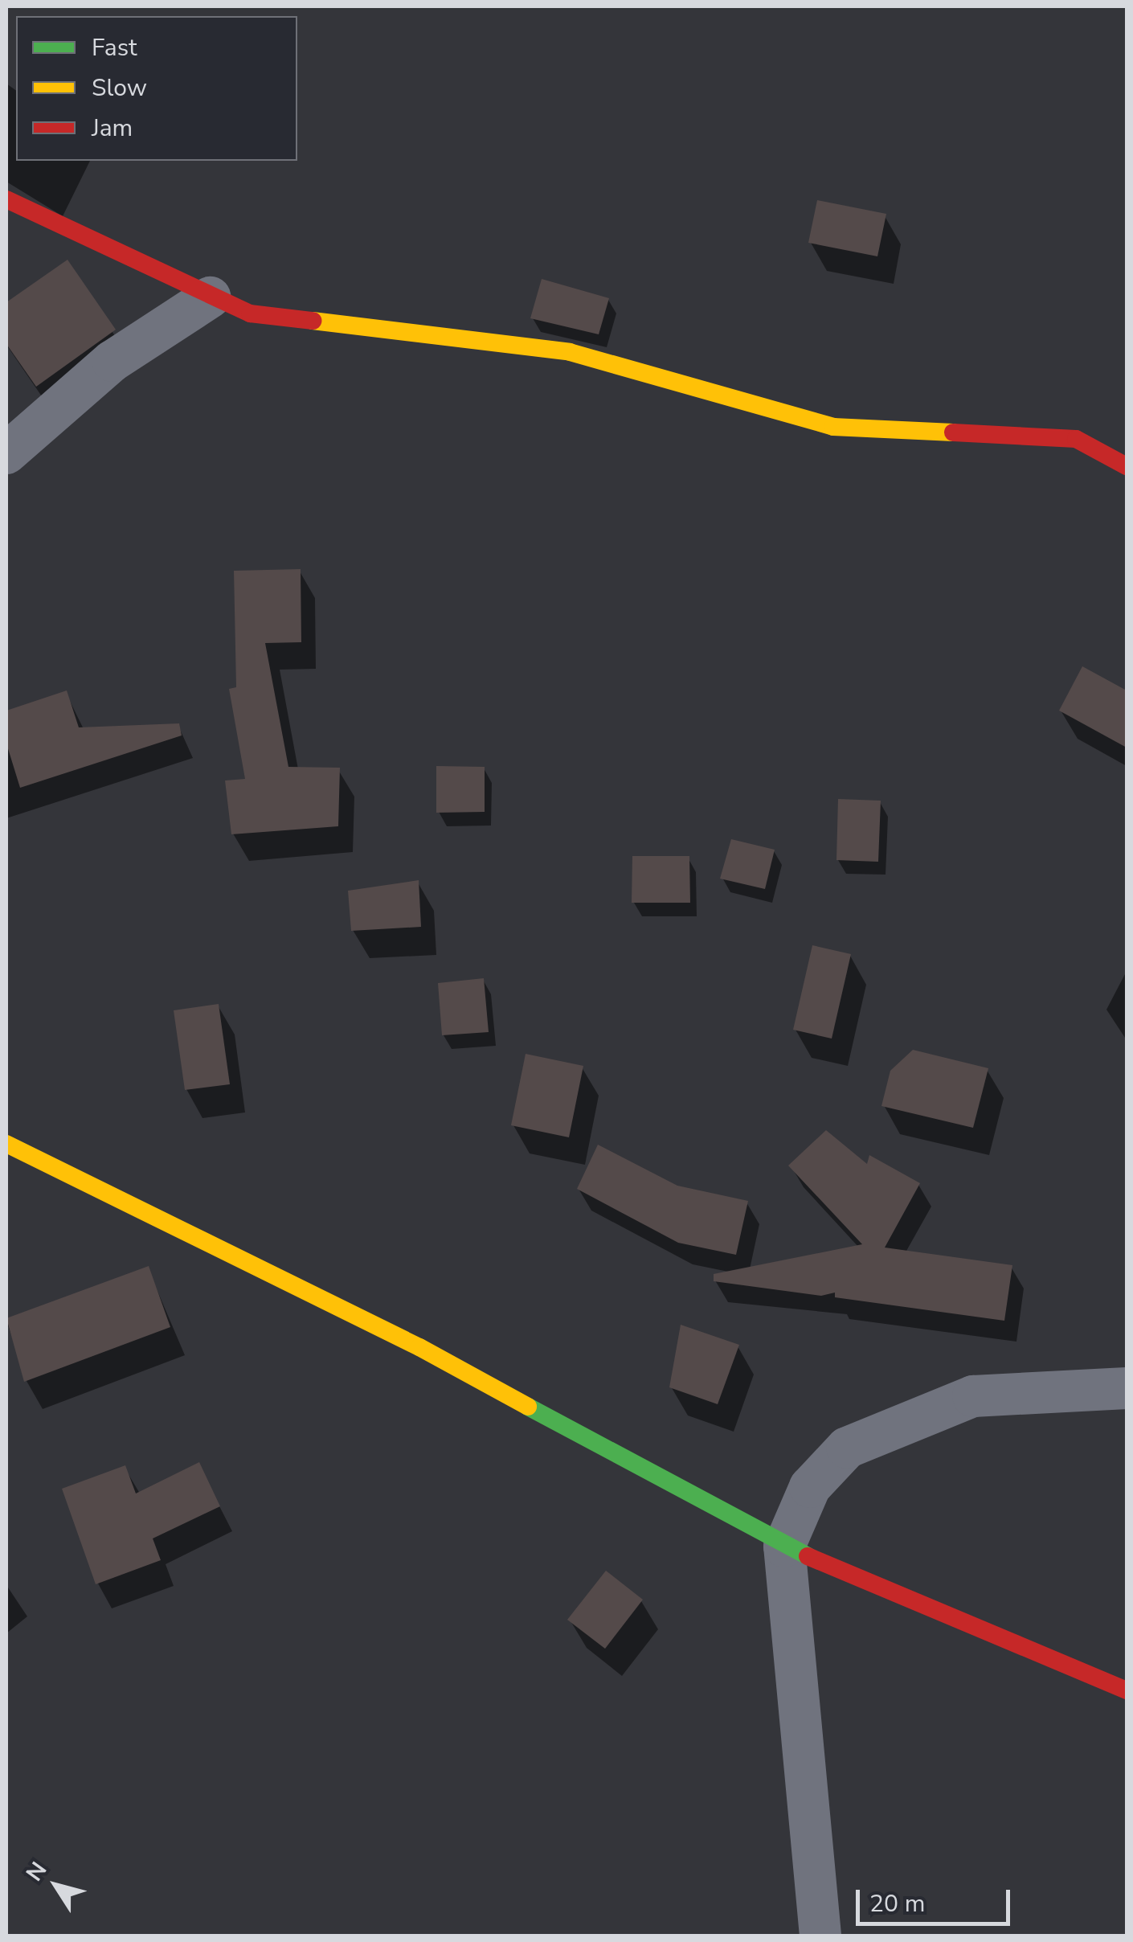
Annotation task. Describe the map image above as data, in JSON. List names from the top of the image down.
{
  "legend": ["Fast", "Slow", "Jam"],
  "scale_bar": "20 m",
  "north": "top left"
}
